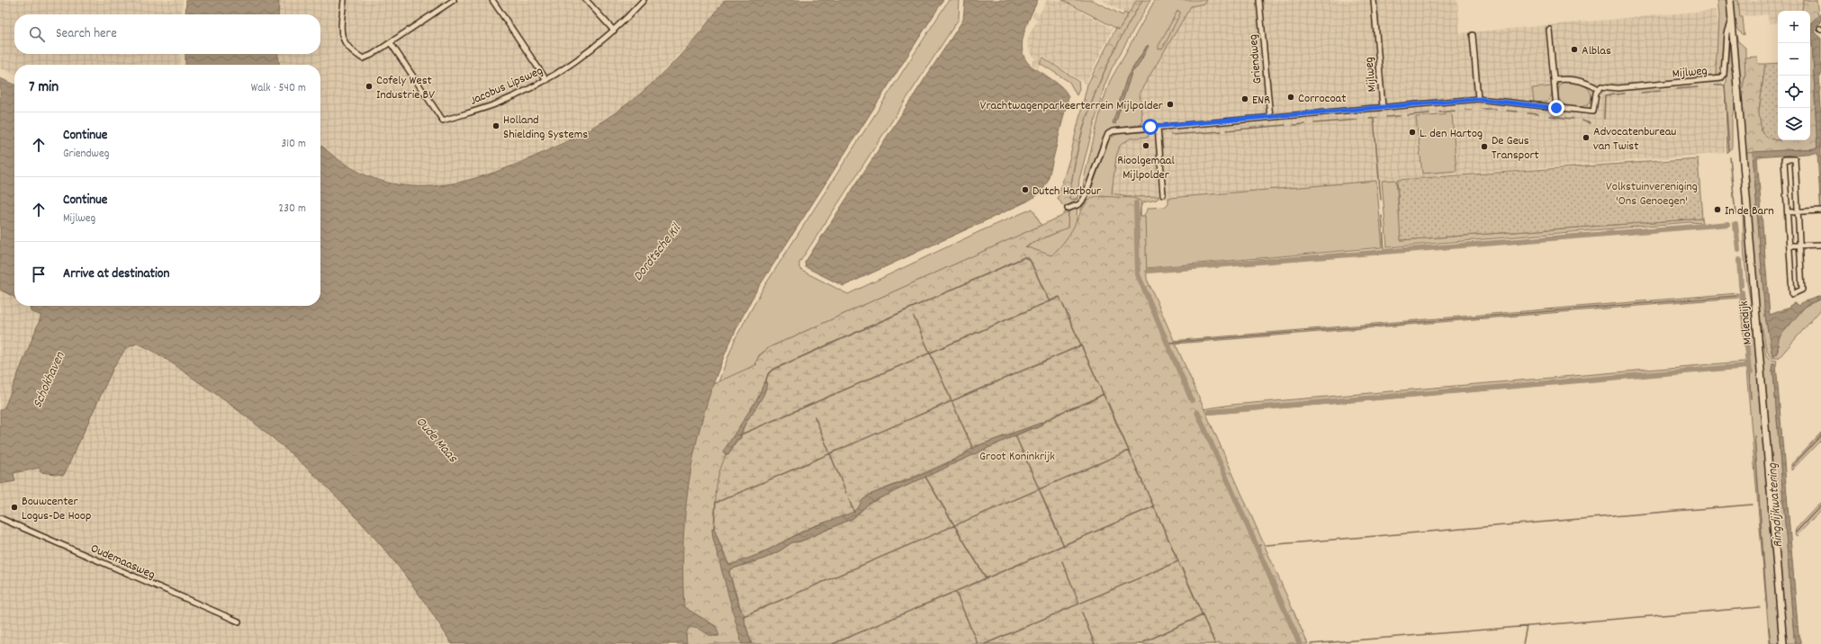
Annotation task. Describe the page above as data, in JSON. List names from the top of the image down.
{
  "streets": {
    "street": [
      "Griendweg",
      "Mijlweg",
      "Jacobus Lipsweg",
      "Molendijk",
      "Oudemaasweg"
    ]
  },
  "crossings": [
    ["Mijlweg", "Molendijk"]
  ],
  "water": [
    "Dordtsche Kil",
    "Schokhaven",
    "Oude Maas",
    "Ringdijkwatering"
  ],
  "parks": ["Volkstuinvereniging 'Ons Genoegen'", "Groot Koninkrijk"],
  "places": [
    "Alblas",
    "Cofely West Industrie BV",
    "Corrocoat",
    "ENR",
    "Vrachtwagenparkeerterrein Mijlpolder",
    "Holland Shielding Systems",
    "L. den Hartog",
    "Advocatenbureau van Twist",
    "Rioolgemaal Mijlpolder",
    "De Geus Transport",
    "Dutch Harbour",
    "In de Barn",
    "Bouwcenter Logus-De Hoop"
  ],
  "page": {
    "map_buttons": ["+", "−"],
    "search": "Search here",
    "heading": ["7 min", "Walk · 540 m"],
    "list": [
      ["Continue", "Griendweg", "310 m"],
      ["Continue", "Mijlweg", "230 m"],
      "Arrive at destination"
    ]
  }
}
